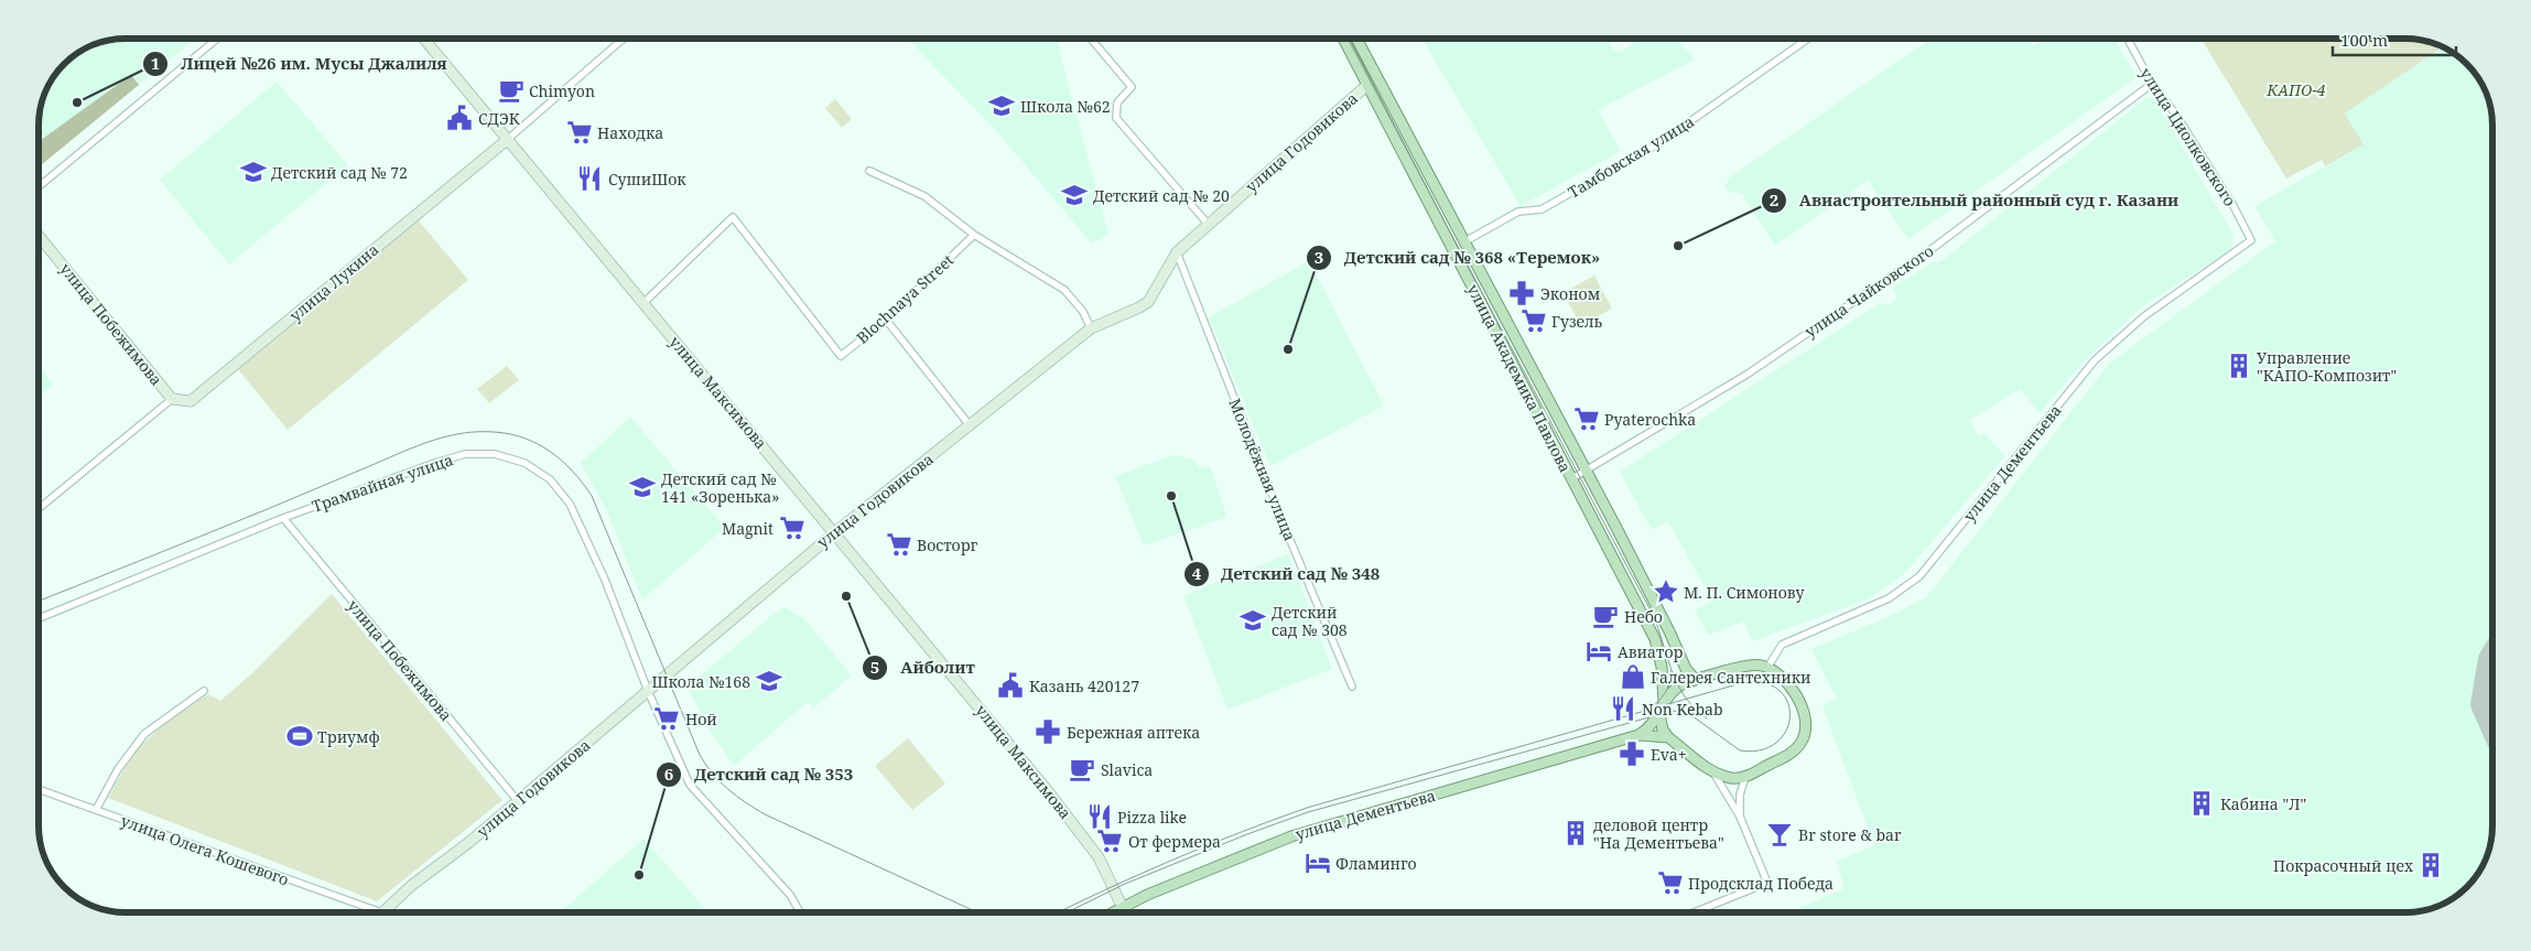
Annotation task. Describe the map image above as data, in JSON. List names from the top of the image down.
{
  "streets": {
    "main road": ["улица Академика Павлова", "улица Максимова", "улица Дементьева"],
    "street": [
      "улица Циолковского",
      "улица Годовикова",
      "Тамбовская улица",
      "улица Лукина",
      "улица Чайковского",
      "Blochnaya Street",
      "улица Побежимова",
      "Молодёжная улица",
      "Трамвайная улица",
      "улица Олега Кошевого"
    ]
  },
  "crossings": [
    ["улица Циолковского", "улица Чайковского"],
    ["улица Циолковского", "улица Дементьева"],
    ["улица Годовикова", "улица Побежимова"],
    ["улица Годовикова", "улица Академика Павлова"],
    ["улица Годовикова", "улица Максимова"],
    ["улица Годовикова", "Молодёжная улица"],
    ["улица Годовикова", "Трамвайная улица"],
    ["Тамбовская улица", "улица Академика Павлова"],
    ["улица Лукина", "улица Побежимова"],
    ["улица Лукина", "улица Максимова"],
    ["улица Чайковского", "улица Академика Павлова"],
    ["Blochnaya Street", "улица Максимова"],
    ["улица Побежимова", "Трамвайная улица"],
    ["улица Академика Павлова", "улица Дементьева"],
    ["улица Максимова", "улица Дементьева"]
  ],
  "parks": ["КАПО-4"],
  "places": {
    "cafe": ["Chimyon", "Небо", "Slavica"],
    "other": [
      "Лицей №26 им. Мусы Джалиля",
      "Авиастроительный районный суд г. Казани",
      "Детский сад № 368 «Теремок»",
      "Детский сад № 348",
      "Айболит",
      "Детский сад № 353"
    ],
    "school or university": [
      "Школа №62",
      "Детский сад № 72",
      "Детский сад № 20",
      "Детский сад № 141 «Зоренька»",
      "Детский сад № 308",
      "Школа №168"
    ],
    "public building": ["СДЭК", "Казань 420127"],
    "supermarket": [
      "Находка",
      "Гузель",
      "Pyaterochka",
      "Magnit",
      "Восторг",
      "Ной",
      "От фермера",
      "Продсклад Победа"
    ],
    "restaurant": ["СушиШок", "Non Kebab", "Pizza like"],
    "pharmacy": ["Эконом", "Бережная аптека", "Eva+"],
    "building": [
      "Управление \"КАПО-Композит\"",
      "Кабина \"Л\"",
      "деловой центр \"На Дементьева\"",
      "Покрасочный цех"
    ],
    "place": ["М. П. Симонову"],
    "hotel": ["Авиатор", "Фламинго"],
    "shop": ["Галерея Сантехники"],
    "sports": ["Триумф"],
    "bar": ["Br store & bar"]
  },
  "scale_bar": "100 m"
}
